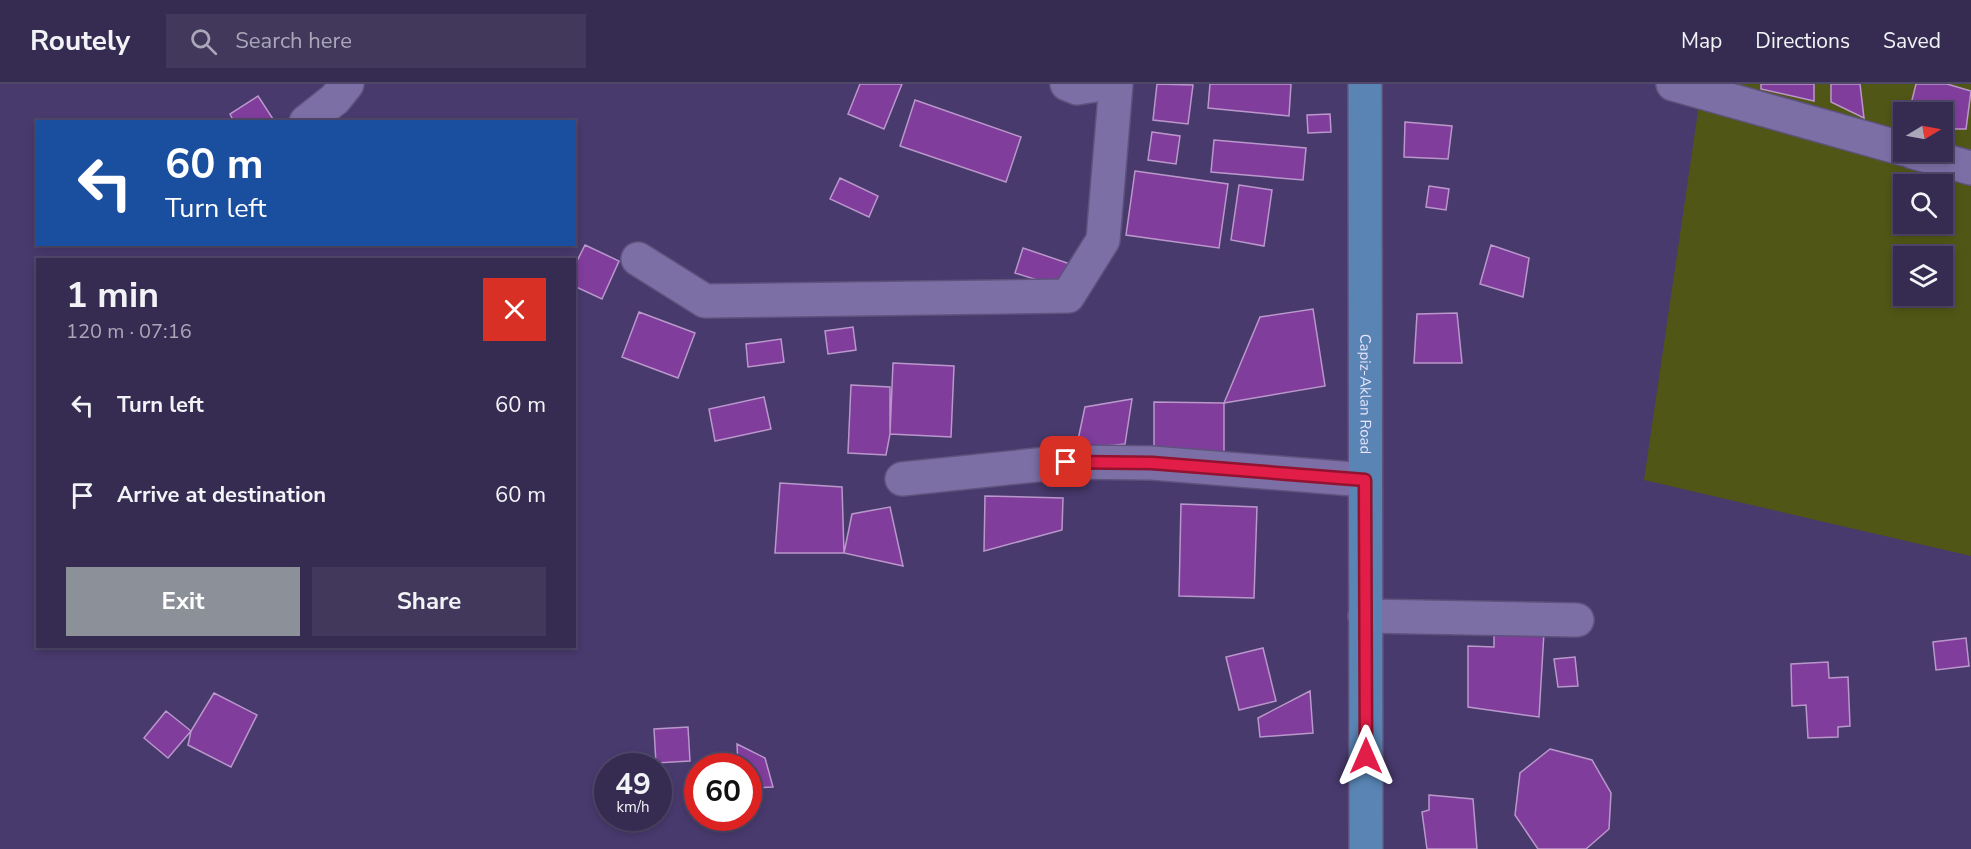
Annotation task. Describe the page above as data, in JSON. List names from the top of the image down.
{
  "streets": {
    "main road": ["Capiz-Aklan Road"]
  },
  "north": "right",
  "page": {
    "header": "Routely",
    "search": "Search here",
    "nav": ["Map", "Directions", "Saved"],
    "turn": ["60 m", "Turn left"],
    "heading": ["1 min", "120 m · 07:16"],
    "list": [
      {
        "name": "Turn left",
        "value": "60 m"
      },
      {
        "name": "Arrive at destination",
        "value": "60 m"
      }
    ],
    "buttons": ["Exit", "Share"],
    "speed": "49 km/h",
    "limit": "60"
  }
}
